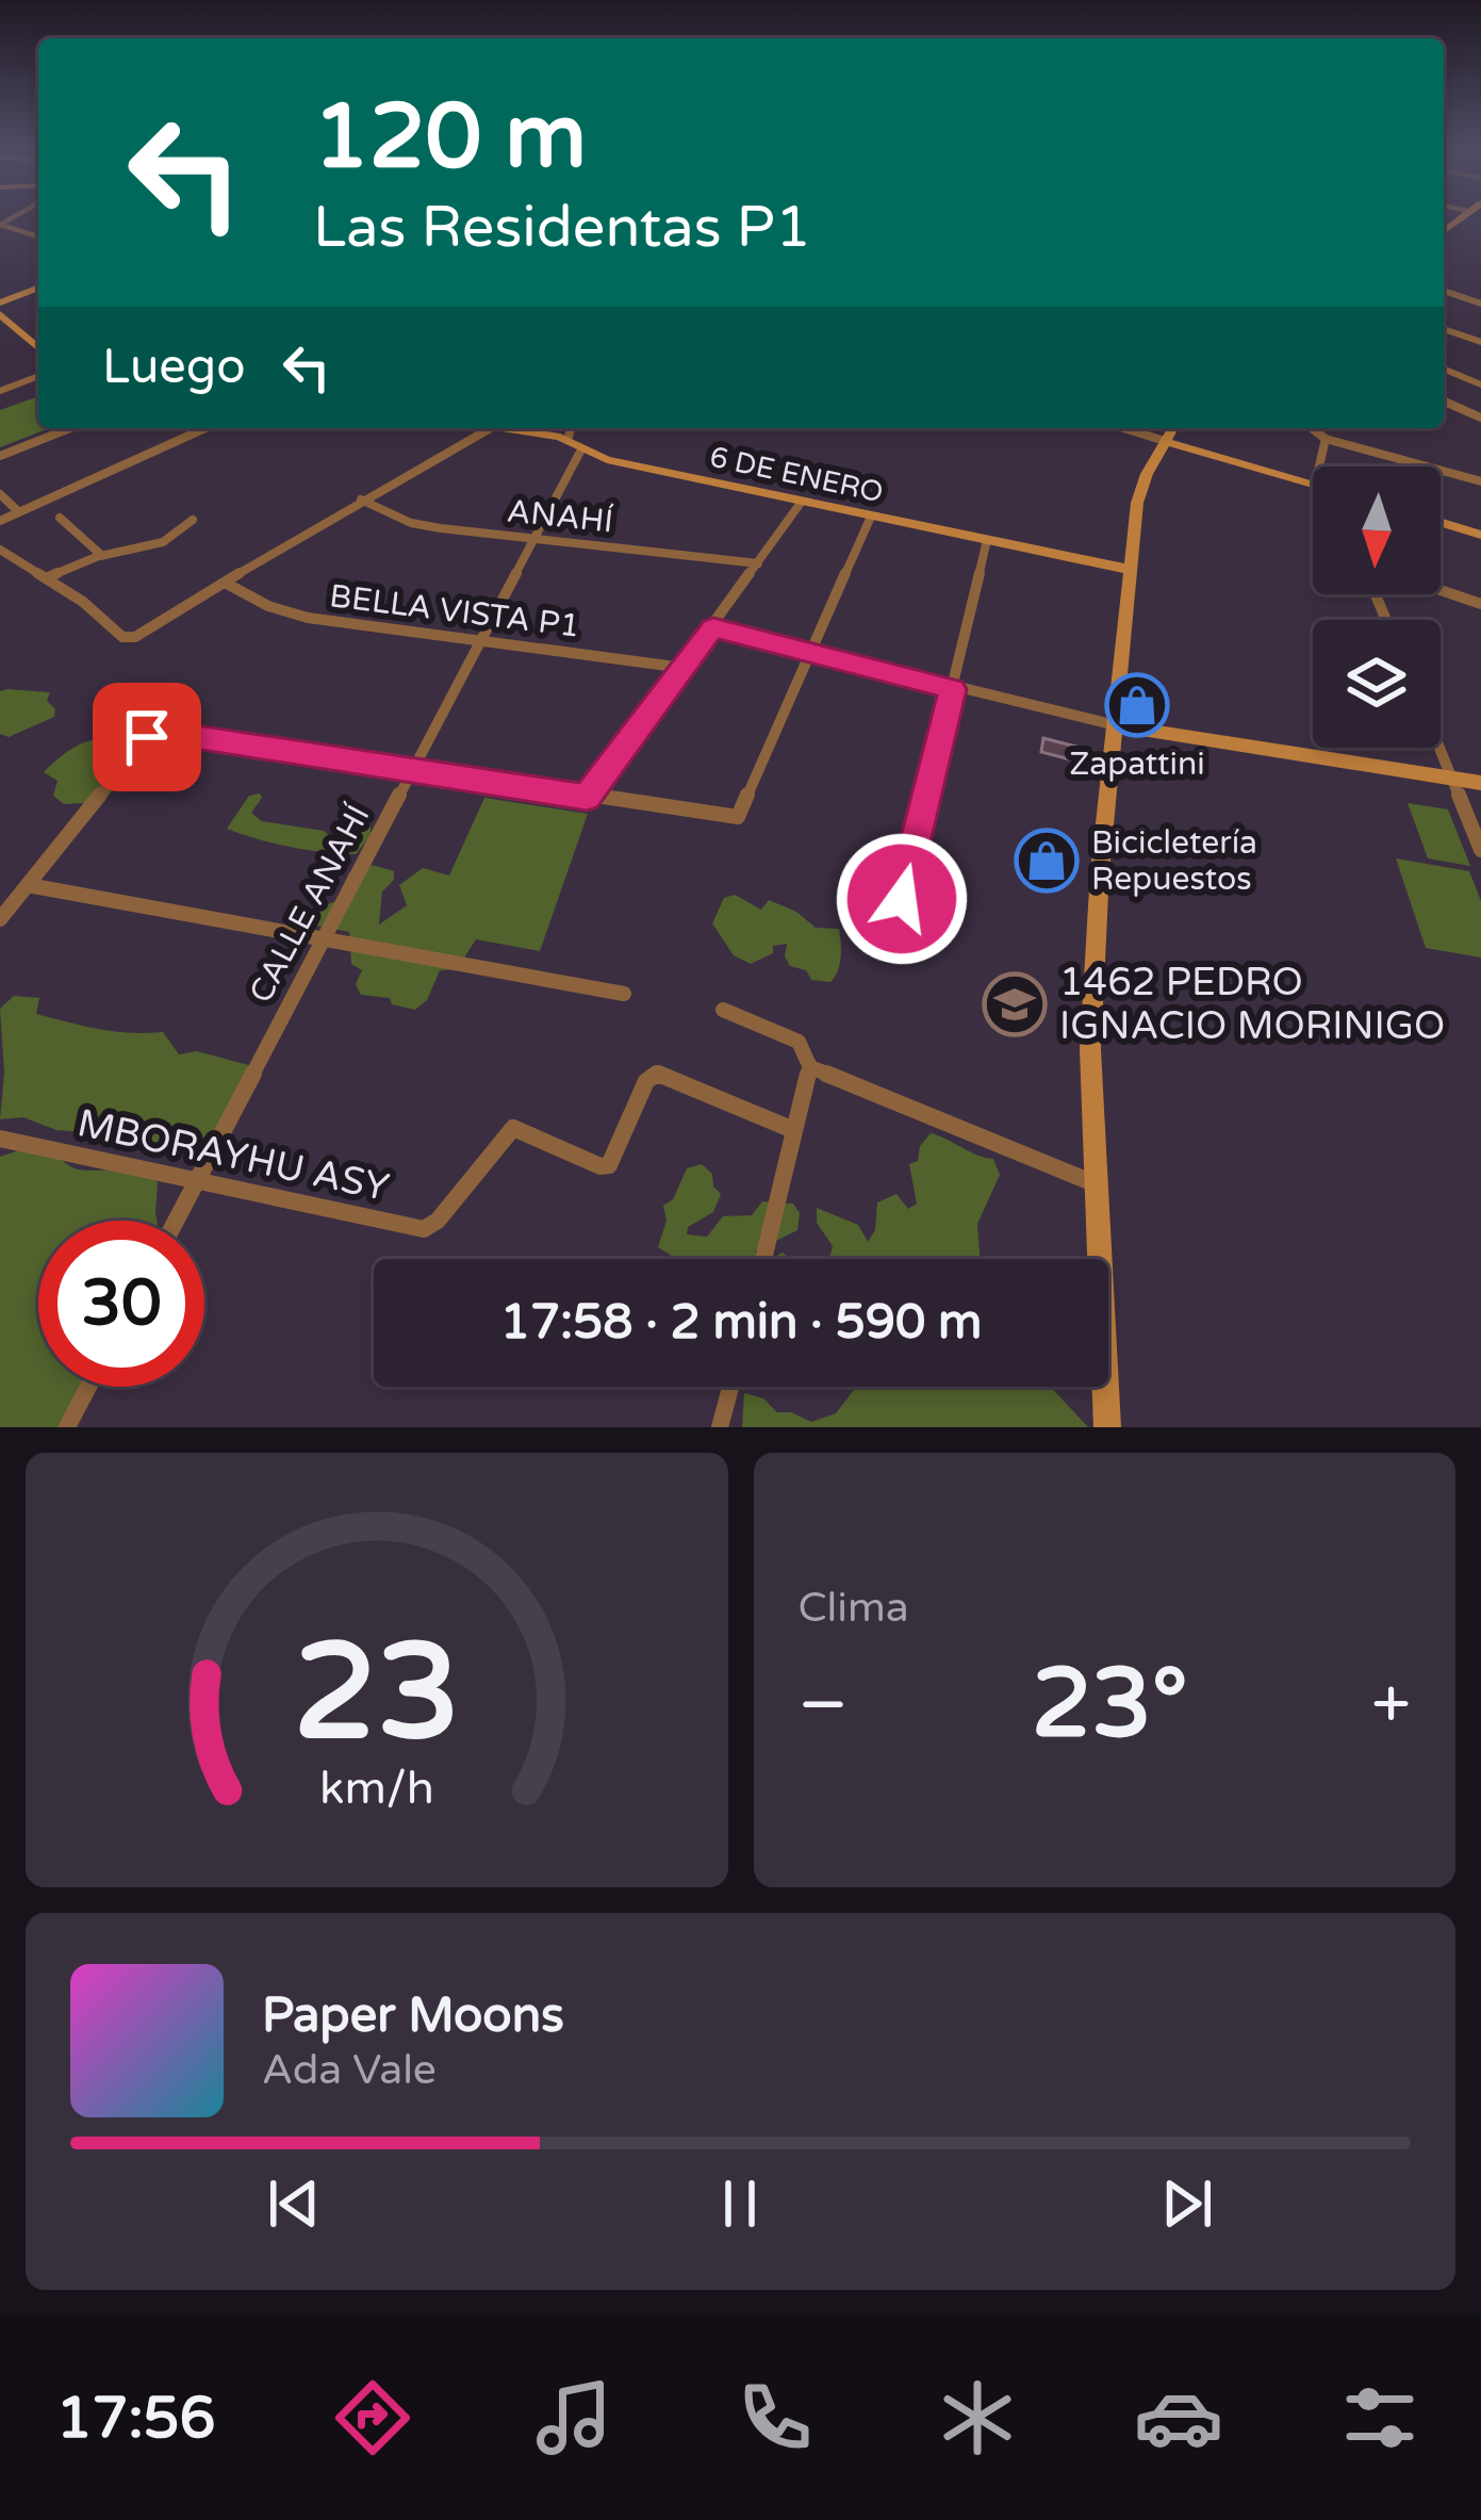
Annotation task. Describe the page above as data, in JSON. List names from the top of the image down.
{
  "streets": {
    "main road": ["6 DE ENERO"],
    "street": [
      "ANAHÍ",
      "BELLA VISTA P1",
      "CALLE ANAHÍ",
      "MBORAYHU ASY"
    ]
  },
  "crossings": [
    ["6 DE ENERO", "CALLE ANAHÍ"],
    ["ANAHÍ", "CALLE ANAHÍ"],
    ["BELLA VISTA P1", "CALLE ANAHÍ"],
    ["CALLE ANAHÍ", "MBORAYHU ASY"]
  ],
  "places": {
    "shop": ["Zapattini", "Bicicletería Repuestos"],
    "school or university": ["1462 PEDRO IGNACIO MORINIGO"]
  },
  "north": "bottom",
  "page": {
    "turn": ["120 m", "Las Residentas P1"],
    "then": "Luego",
    "limit": "30",
    "trip": "17:58 · 2 min · 590 m",
    "tile": "Clima",
    "heat": ["−", "23°", "+"],
    "song": ["Paper Moons", "Ada Vale"],
    "tabs": "17:56",
    "gauge": ["23", "km/h"]
  }
}
